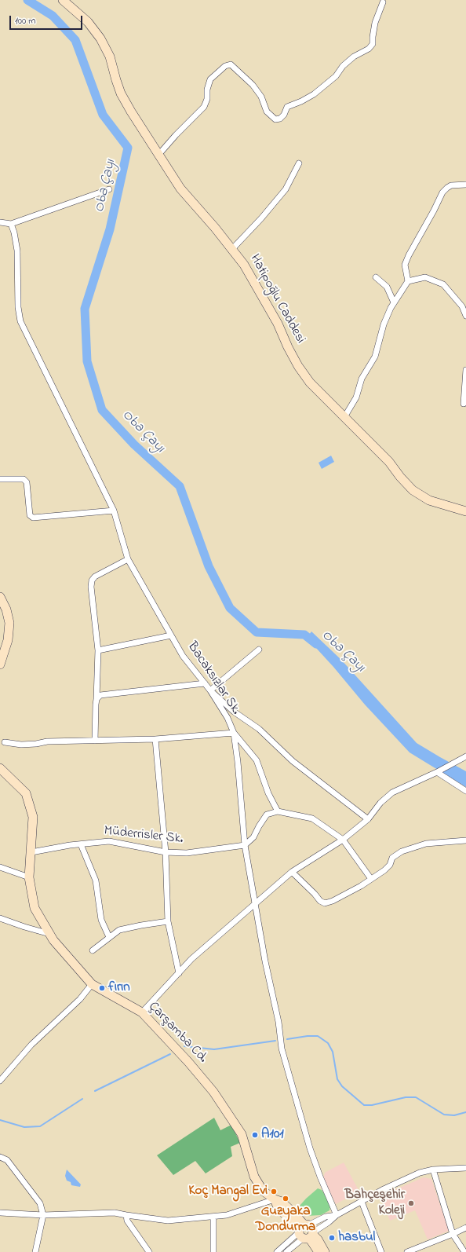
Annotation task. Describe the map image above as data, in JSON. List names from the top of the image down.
{
  "streets": {
    "street": [
      "Hatipoğlu Caddesi",
      "Bacaksızlar Sk.",
      "Müderrisler Sk.",
      "Çarşamba Cd."
    ]
  },
  "crossings": [
    ["Müderrisler Sk.", "Çarşamba Cd."]
  ],
  "water": ["Oba Çayı"],
  "places": [
    "fırın",
    "A101",
    "Koç Mangal Evi",
    "Guzyaka Dondurma",
    "Bahçeşehir Koleji",
    "hasbul"
  ],
  "scale_bar": "100 m"
}
